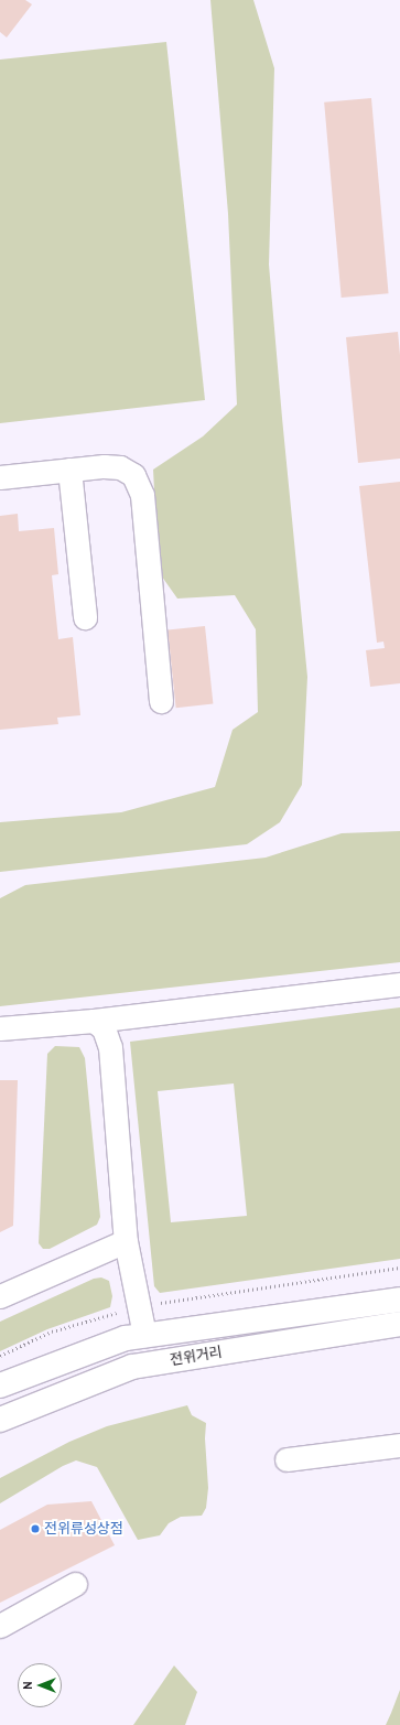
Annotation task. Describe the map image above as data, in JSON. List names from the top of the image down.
{
  "streets": {
    "main road": ["전위거리"]
  },
  "places": ["전위류성상점"],
  "north": "left"
}
